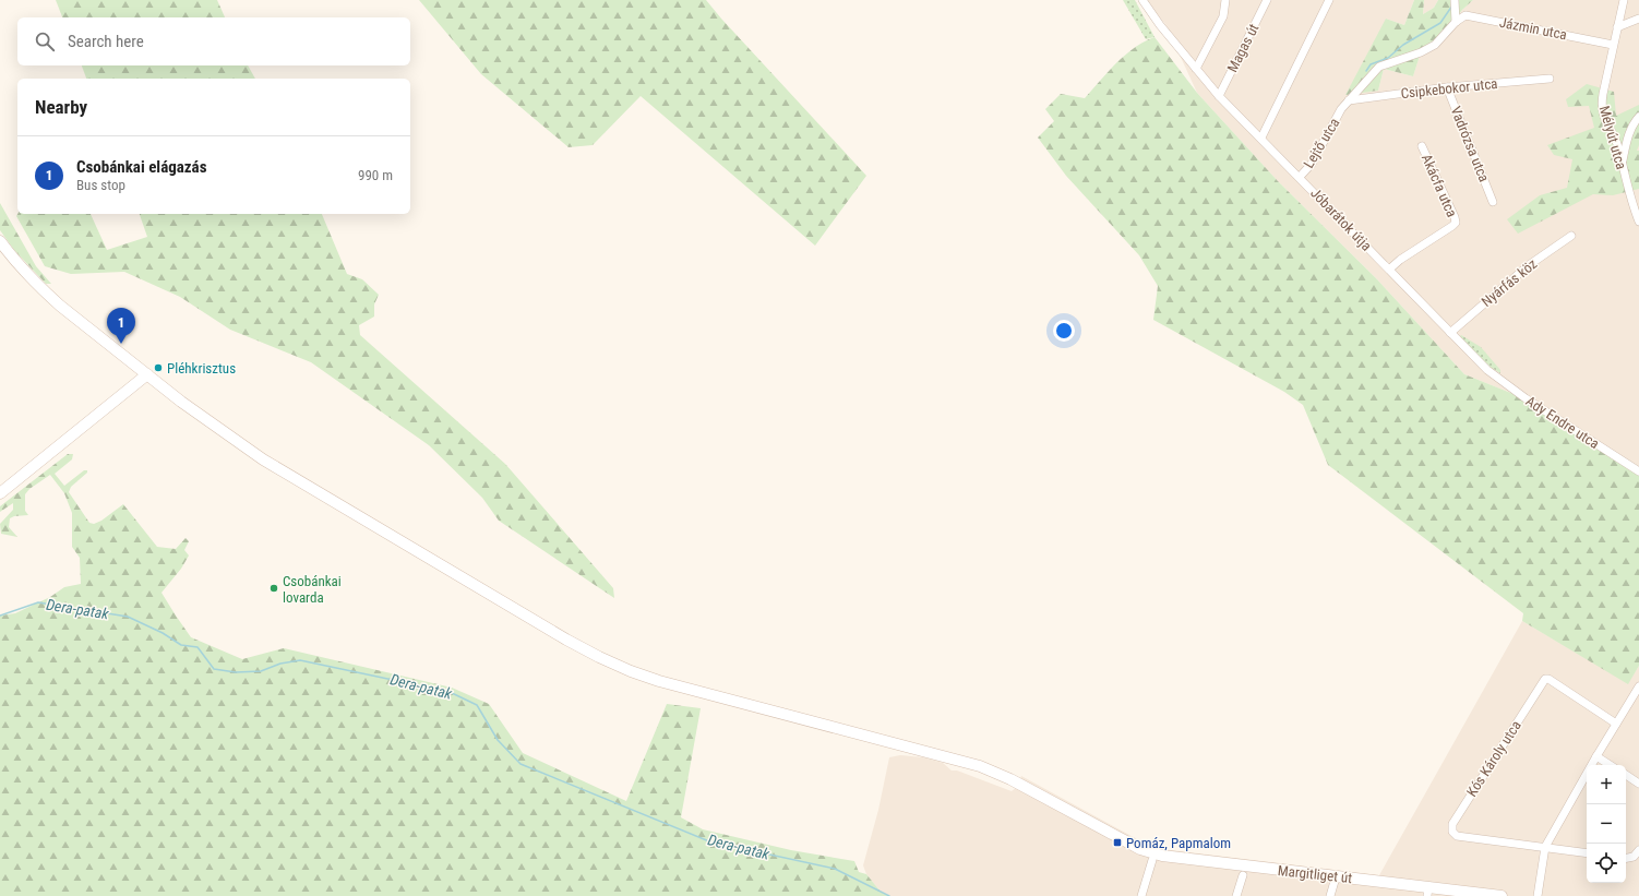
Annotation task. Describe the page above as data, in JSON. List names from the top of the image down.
{
  "streets": {
    "main road": ["Margitliget út"],
    "street": [
      "Jázmin utca",
      "Magas út",
      "Csipkebokor utca",
      "Mélyút utca",
      "Lejtő utca",
      "Vadrózsa utca",
      "Akácfa utca",
      "Jóbarátok útja",
      "Nyárfás köz",
      "Ady Endre utca",
      "Kós Károly utca"
    ]
  },
  "crossings": [
    ["Jázmin utca", "Mélyút utca"],
    ["Jázmin utca", "Lejtő utca"],
    ["Magas út", "Jóbarátok útja"],
    ["Csipkebokor utca", "Lejtő utca"],
    ["Csipkebokor utca", "Vadrózsa utca"],
    ["Lejtő utca", "Jóbarátok útja"],
    ["Akácfa utca", "Jóbarátok útja"],
    ["Jóbarátok útja", "Nyárfás köz"],
    ["Jóbarátok útja", "Ady Endre utca"]
  ],
  "water": ["Dera-patak"],
  "places": {
    "other": ["Pléhkrisztus", "Csobánkai lovarda"],
    "transit": ["Pomáz, Papmalom"]
  },
  "page": {
    "search": "Search here",
    "heading": "Nearby",
    "list": [
      {
        "mark": "1",
        "name": "Csobánkai elágazás",
        "note": "Bus stop",
        "value": "990 m"
      }
    ],
    "pins": "1",
    "map_buttons": ["+", "−"]
  }
}
